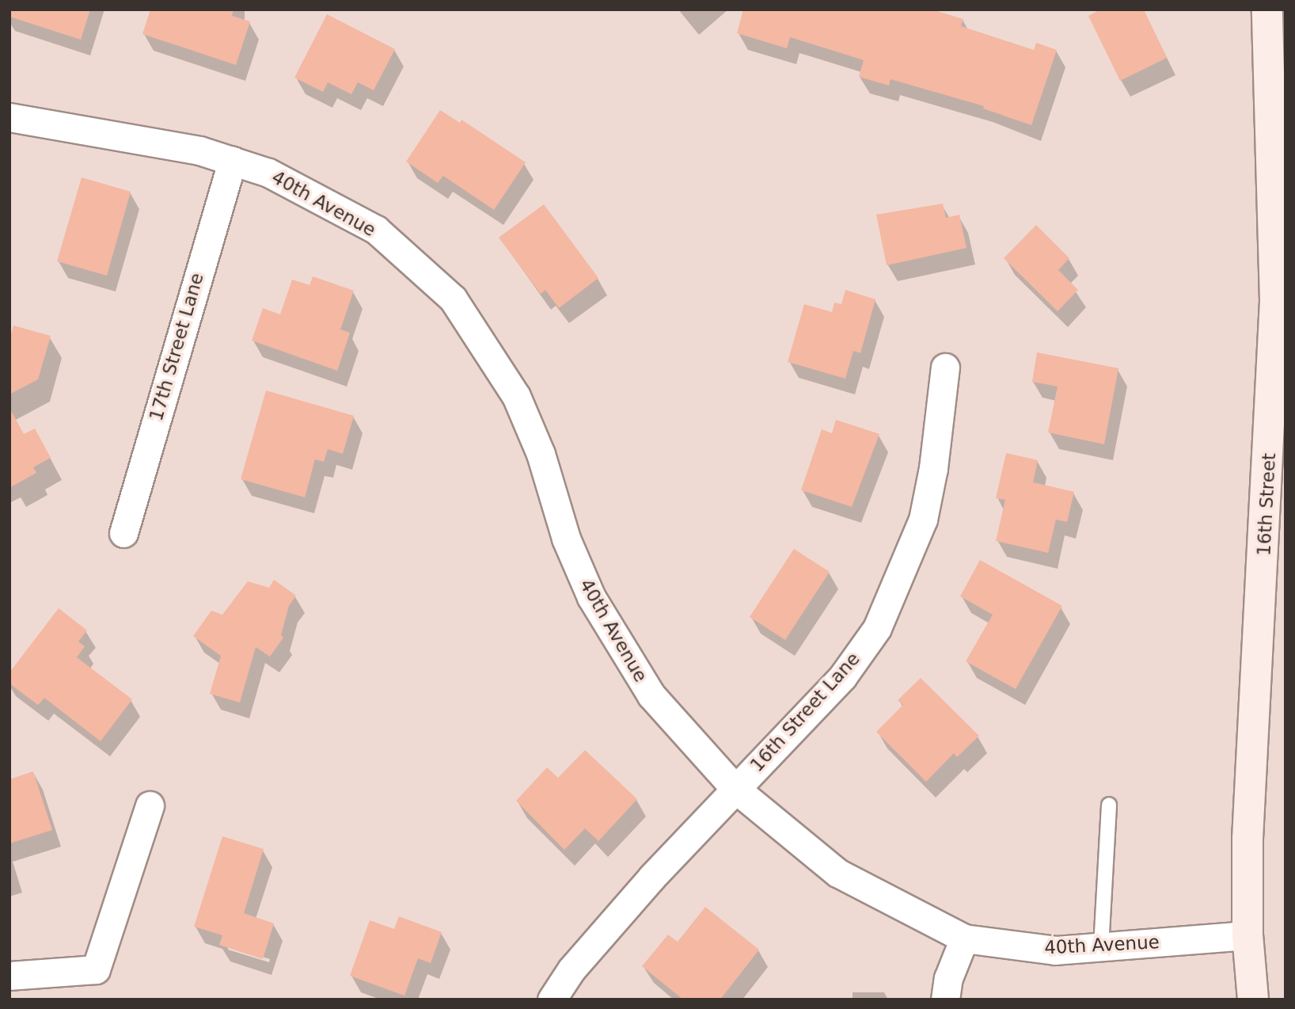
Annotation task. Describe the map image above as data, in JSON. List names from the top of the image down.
{
  "streets": {
    "main road": ["16th Street"],
    "street": ["40th Avenue", "17th Street Lane", "16th Street Lane"]
  },
  "crossings": [
    ["40th Avenue", "17th Street Lane"],
    ["40th Avenue", "16th Street"],
    ["40th Avenue", "16th Street Lane"]
  ]
}
